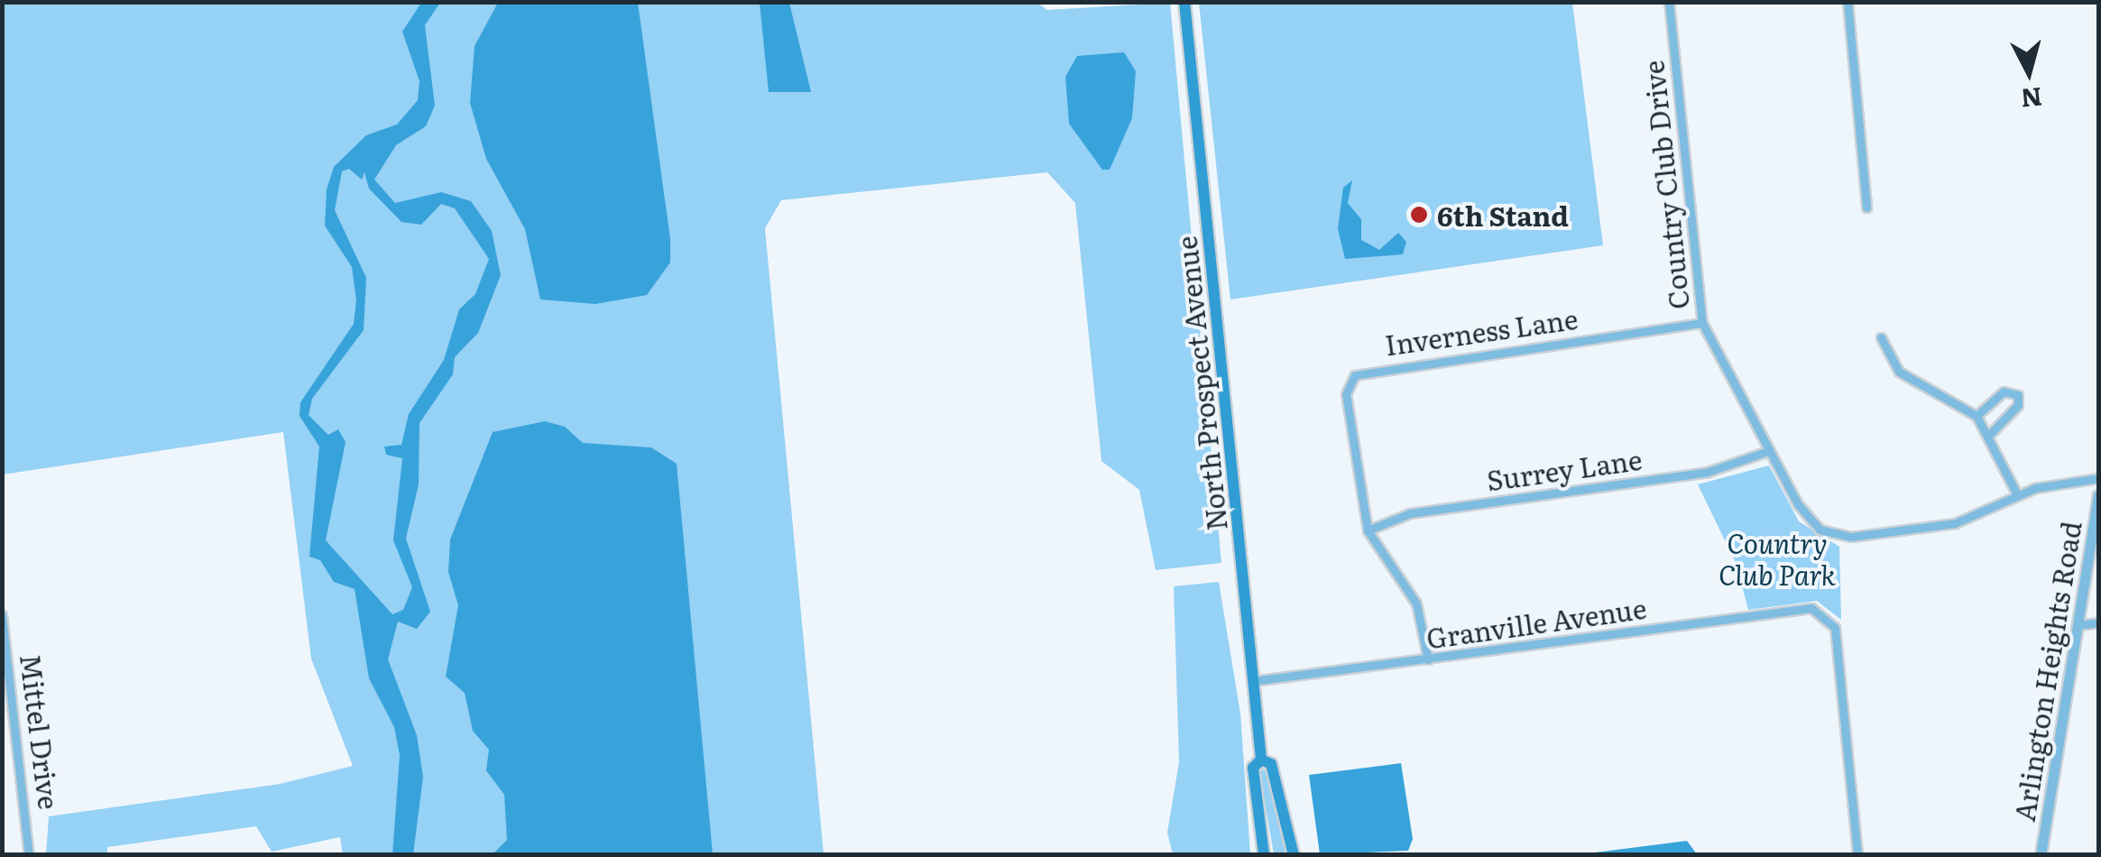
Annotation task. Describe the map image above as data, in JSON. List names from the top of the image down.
{
  "streets": {
    "main road": ["North Prospect Avenue"],
    "street": [
      "Country Club Drive",
      "Inverness Lane",
      "Surrey Lane",
      "Granville Avenue",
      "Arlington Heights Road",
      "Mittel Drive"
    ]
  },
  "crossings": [
    ["Country Club Drive", "Inverness Lane"],
    ["Country Club Drive", "Surrey Lane"],
    ["Inverness Lane", "Surrey Lane"],
    ["Inverness Lane", "Granville Avenue"],
    ["North Prospect Avenue", "Granville Avenue"]
  ],
  "parks": ["Country Club Park"],
  "places": ["6th Stand"],
  "north": "bottom"
}
